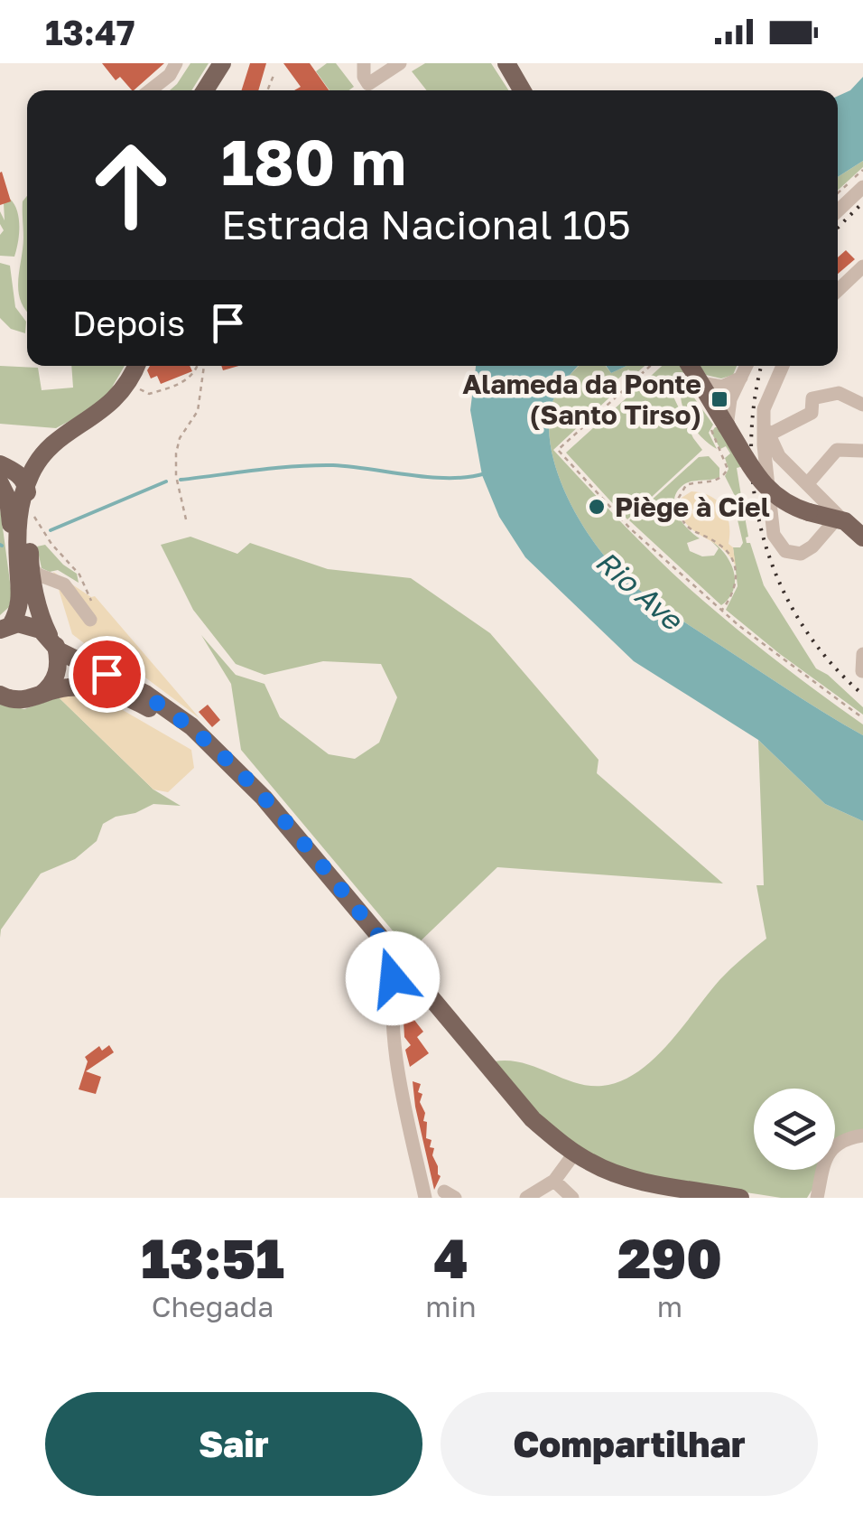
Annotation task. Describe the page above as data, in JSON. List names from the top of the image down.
{
  "water": ["Rio Ave"],
  "places": {
    "transit": ["Alameda da Ponte (Santo Tirso)"],
    "other": ["Piège à Ciel"]
  },
  "page": {
    "status": "13:47",
    "turn": ["180 m", "Estrada Nacional 105"],
    "then": "Depois",
    "eta": [
      "13:51",
      "Chegada",
      "4",
      "min",
      "290",
      "m"
    ],
    "buttons": ["Sair", "Compartilhar"]
  }
}
